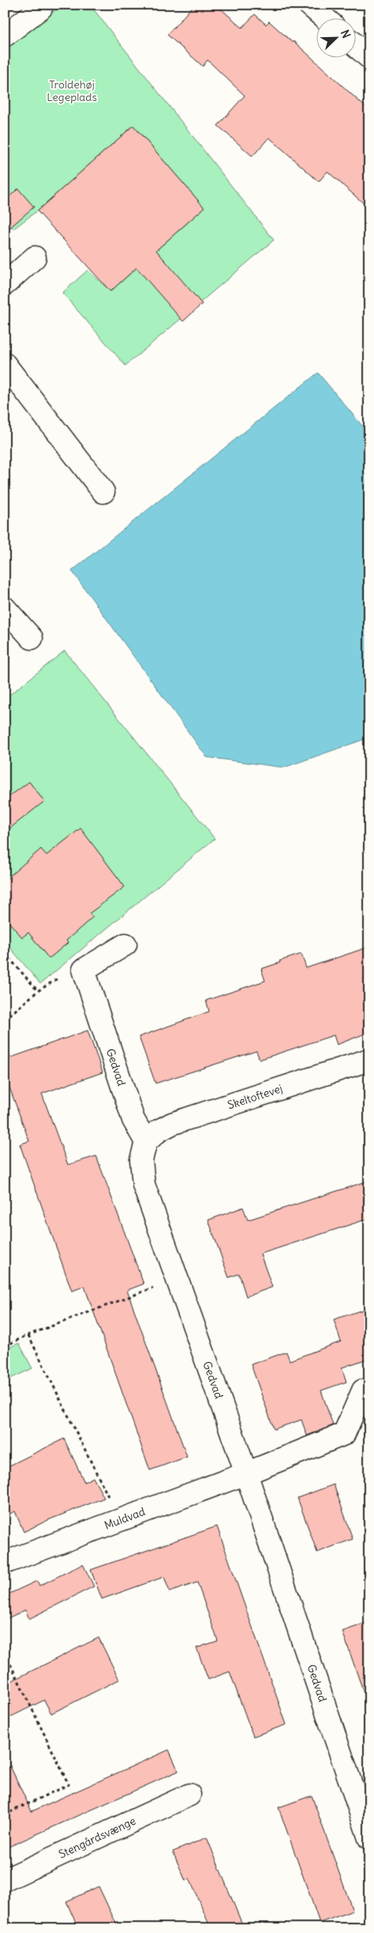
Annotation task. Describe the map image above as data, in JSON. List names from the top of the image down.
{
  "streets": {
    "street": [
      "Gedvad",
      "Skeltoftevej",
      "Muldvad",
      "Stengårdsvænge"
    ]
  },
  "crossings": [
    ["Gedvad", "Skeltoftevej"],
    ["Gedvad", "Muldvad"]
  ],
  "parks": ["Troldehøj Legeplads"],
  "north": "top right"
}
